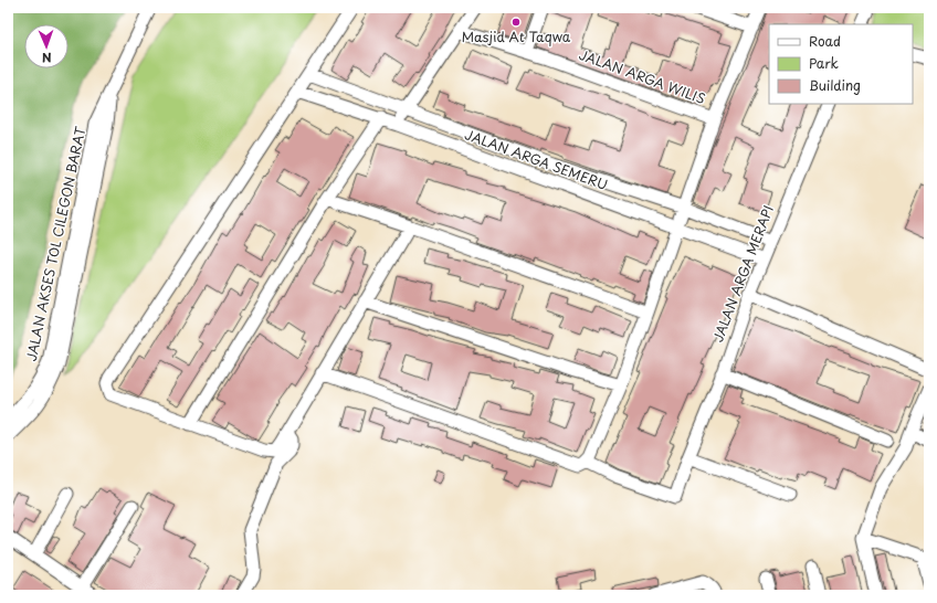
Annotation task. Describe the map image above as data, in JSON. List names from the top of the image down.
{
  "streets": {
    "street": [
      "JALAN ARGA WILIS",
      "JALAN ARGA SEMERU",
      "JALAN AKSES TOL CILEGON BARAT",
      "JALAN ARGA MERAPI"
    ]
  },
  "crossings": [
    ["JALAN ARGA SEMERU", "JALAN ARGA MERAPI"]
  ],
  "places": ["Masjid At Taqwa"],
  "legend": ["Road", "Park", "Building"],
  "north": "bottom"
}
